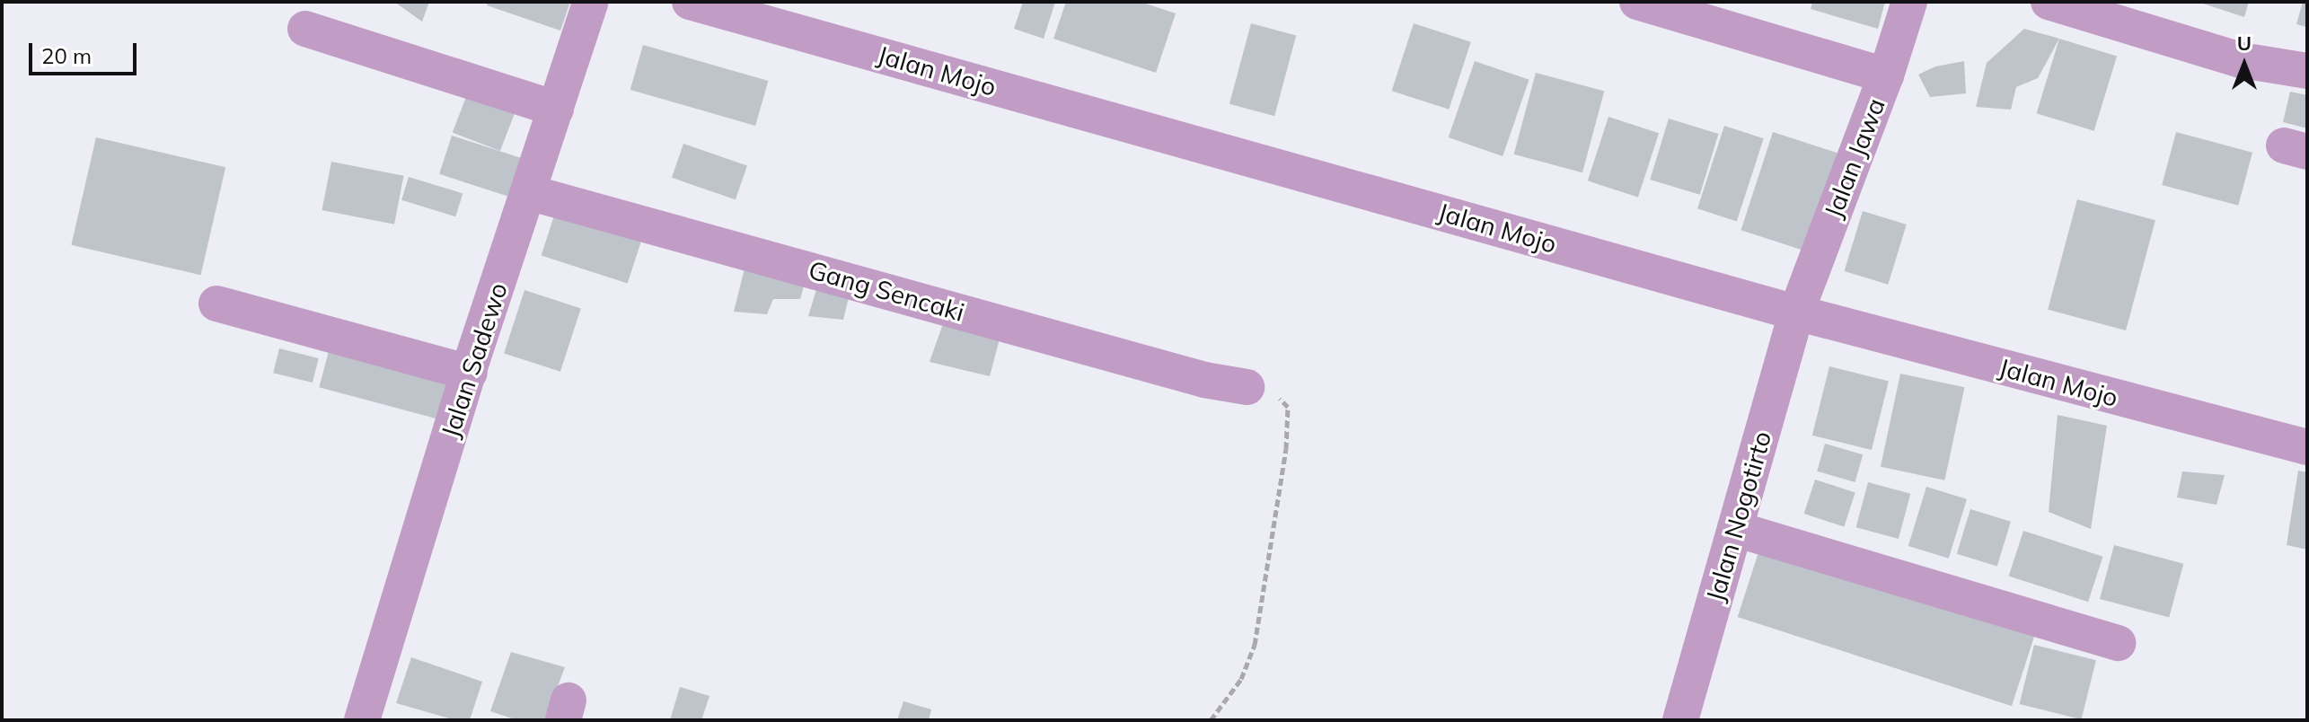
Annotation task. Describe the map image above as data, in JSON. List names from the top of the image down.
{
  "streets": {
    "street": [
      "Jalan Mojo",
      "Jalan Jawa",
      "Gang Sencaki",
      "Jalan Sadewo",
      "Jalan Nogotirto"
    ]
  },
  "crossings": [
    ["Jalan Mojo", "Jalan Jawa"],
    ["Jalan Mojo", "Jalan Nogotirto"],
    ["Jalan Jawa", "Jalan Nogotirto"],
    ["Gang Sencaki", "Jalan Sadewo"]
  ],
  "scale_bar": "20 m",
  "north": "top"
}
